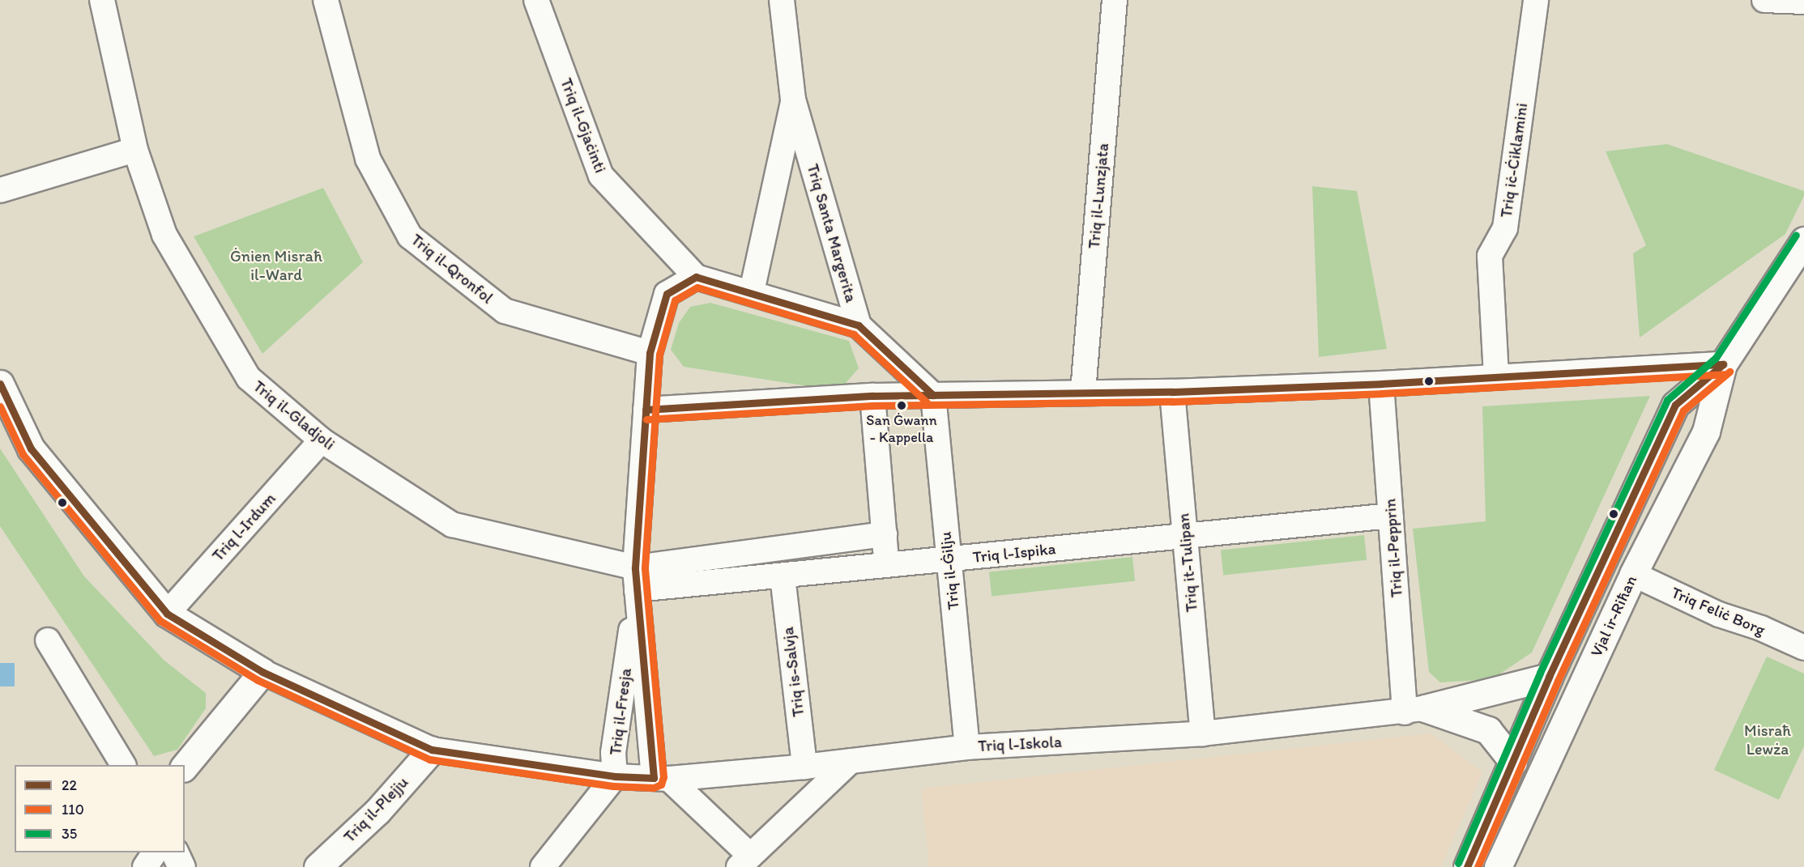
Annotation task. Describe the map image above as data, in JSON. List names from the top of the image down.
{
  "streets": {
    "main road": ["Vjal ir-Riħan", "Triq il-Plejju"],
    "street": [
      "Triq il-Gjaċinti",
      "Triq iċ-Ċiklamini",
      "Triq il-Lunzjata",
      "Triq Santa Margerita",
      "Triq il-Qronfol",
      "Triq il-Gladjoli",
      "Triq l-Irdum",
      "Triq il-Pepprin",
      "Triq l-Ispika",
      "Triq it-Tulipan",
      "Triq il-Ġilju",
      "Triq Feliċ Borg",
      "Triq is-Salvja",
      "Triq il-Fresja",
      "Triq l-Iskola"
    ]
  },
  "crossings": [
    ["Triq il-Qronfol", "Triq il-Fresja"],
    ["Triq il-Gladjoli", "Triq l-Irdum"],
    ["Triq il-Gladjoli", "Triq l-Ispika"],
    ["Triq il-Gladjoli", "Triq il-Fresja"],
    ["Triq il-Pepprin", "Triq l-Ispika"],
    ["Triq il-Pepprin", "Triq l-Iskola"],
    ["Triq l-Ispika", "Triq it-Tulipan"],
    ["Triq l-Ispika", "Triq il-Ġilju"],
    ["Triq l-Ispika", "Triq is-Salvja"],
    ["Triq l-Ispika", "Triq il-Fresja"],
    ["Triq it-Tulipan", "Triq l-Iskola"],
    ["Triq il-Ġilju", "Triq l-Iskola"],
    ["Triq Feliċ Borg", "Vjal ir-Riħan"],
    ["Triq is-Salvja", "Triq l-Iskola"],
    ["Triq il-Fresja", "Triq l-Iskola"],
    ["Triq l-Iskola", "Triq il-Plejju"]
  ],
  "parks": ["Ġnien Misraħ il-Ward", "Misraħ Lewża"],
  "places": ["San Ġwann - Kappella"],
  "lines": ["transit line 35", "transit line 22", "transit line 110"],
  "legend": ["22", "110", "35"]
}
